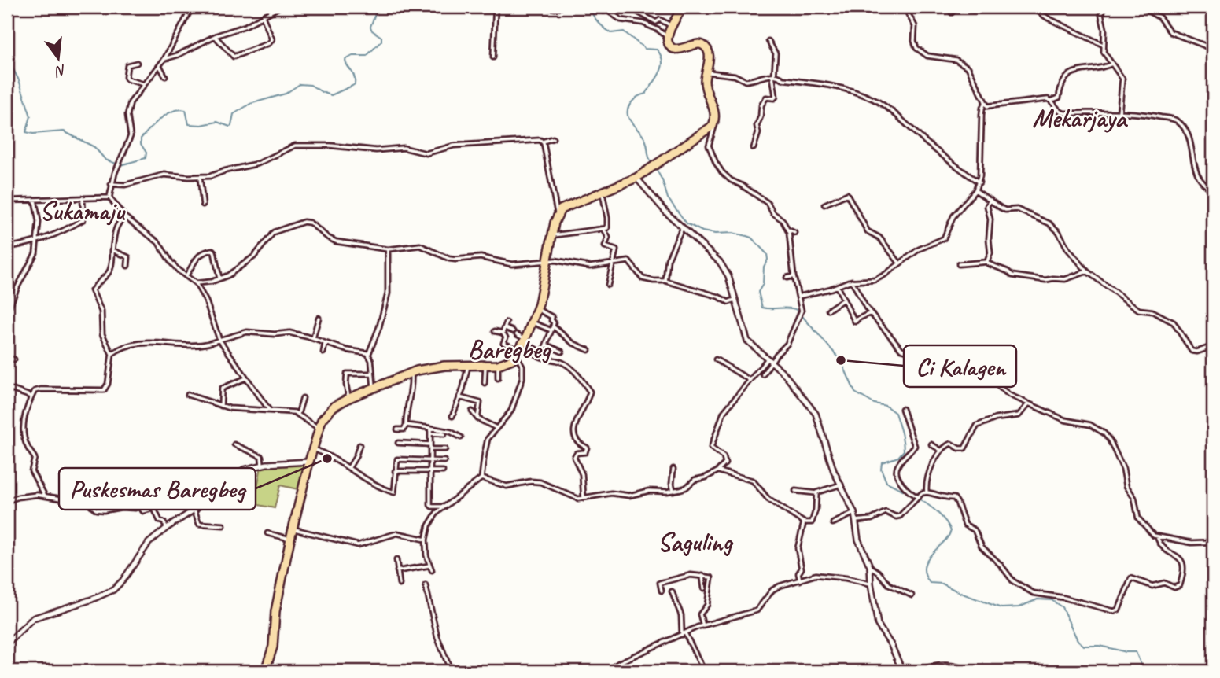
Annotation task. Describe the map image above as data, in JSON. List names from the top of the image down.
{
  "districts": [
    "Mekarjaya",
    "Sukamaju",
    "Baregbeg",
    "Saguling"
  ],
  "places": ["Ci Kalagen", "Puskesmas Baregbeg"],
  "north": "bottom"
}
